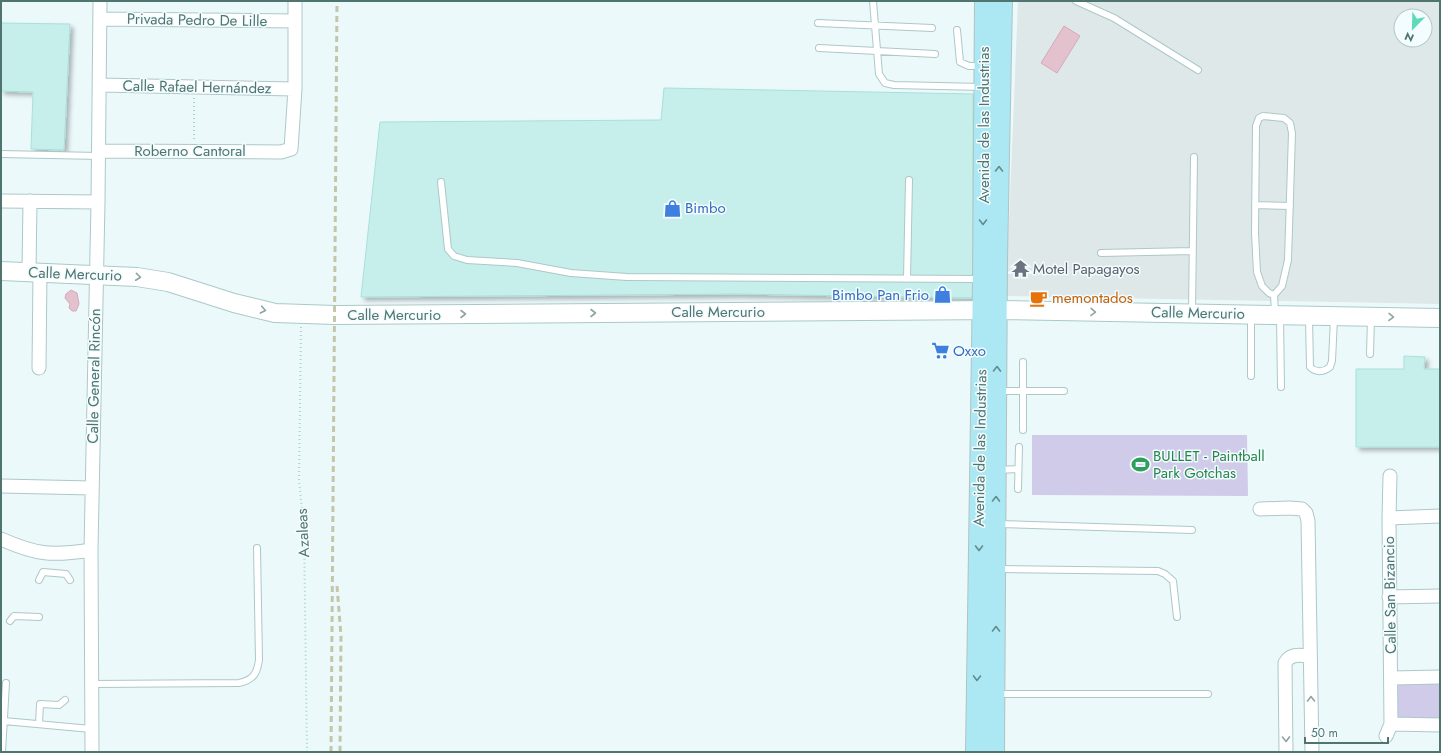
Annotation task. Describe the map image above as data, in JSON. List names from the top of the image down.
{
  "streets": {
    "main road": ["Avenida de las Industrias", "Calle Mercurio"],
    "street": [
      "Privada Pedro De Lille",
      "Calle Rafael Hernández",
      "Roberno Cantoral",
      "Calle General Rincón",
      "Calle San Bizancio"
    ],
    "path": ["Azaleas"]
  },
  "crossings": [
    ["Privada Pedro De Lille", "Calle General Rincón"],
    ["Calle Rafael Hernández", "Roberno Cantoral"],
    ["Calle Rafael Hernández", "Calle General Rincón"],
    ["Avenida de las Industrias", "Calle Mercurio"],
    ["Roberno Cantoral", "Calle General Rincón"],
    ["Calle Mercurio", "Calle General Rincón"],
    ["Calle Mercurio", "Azaleas"]
  ],
  "one_way": ["Calle Mercurio"],
  "places": {
    "shop": ["Bimbo", "Bimbo Pan Frio"],
    "temple": ["Motel Papagayos"],
    "cafe": ["memontados"],
    "supermarket": ["Oxxo"],
    "sports": ["BULLET - Paintball Park Gotchas"]
  },
  "scale_bar": "50 m",
  "north": "bottom left"
}
